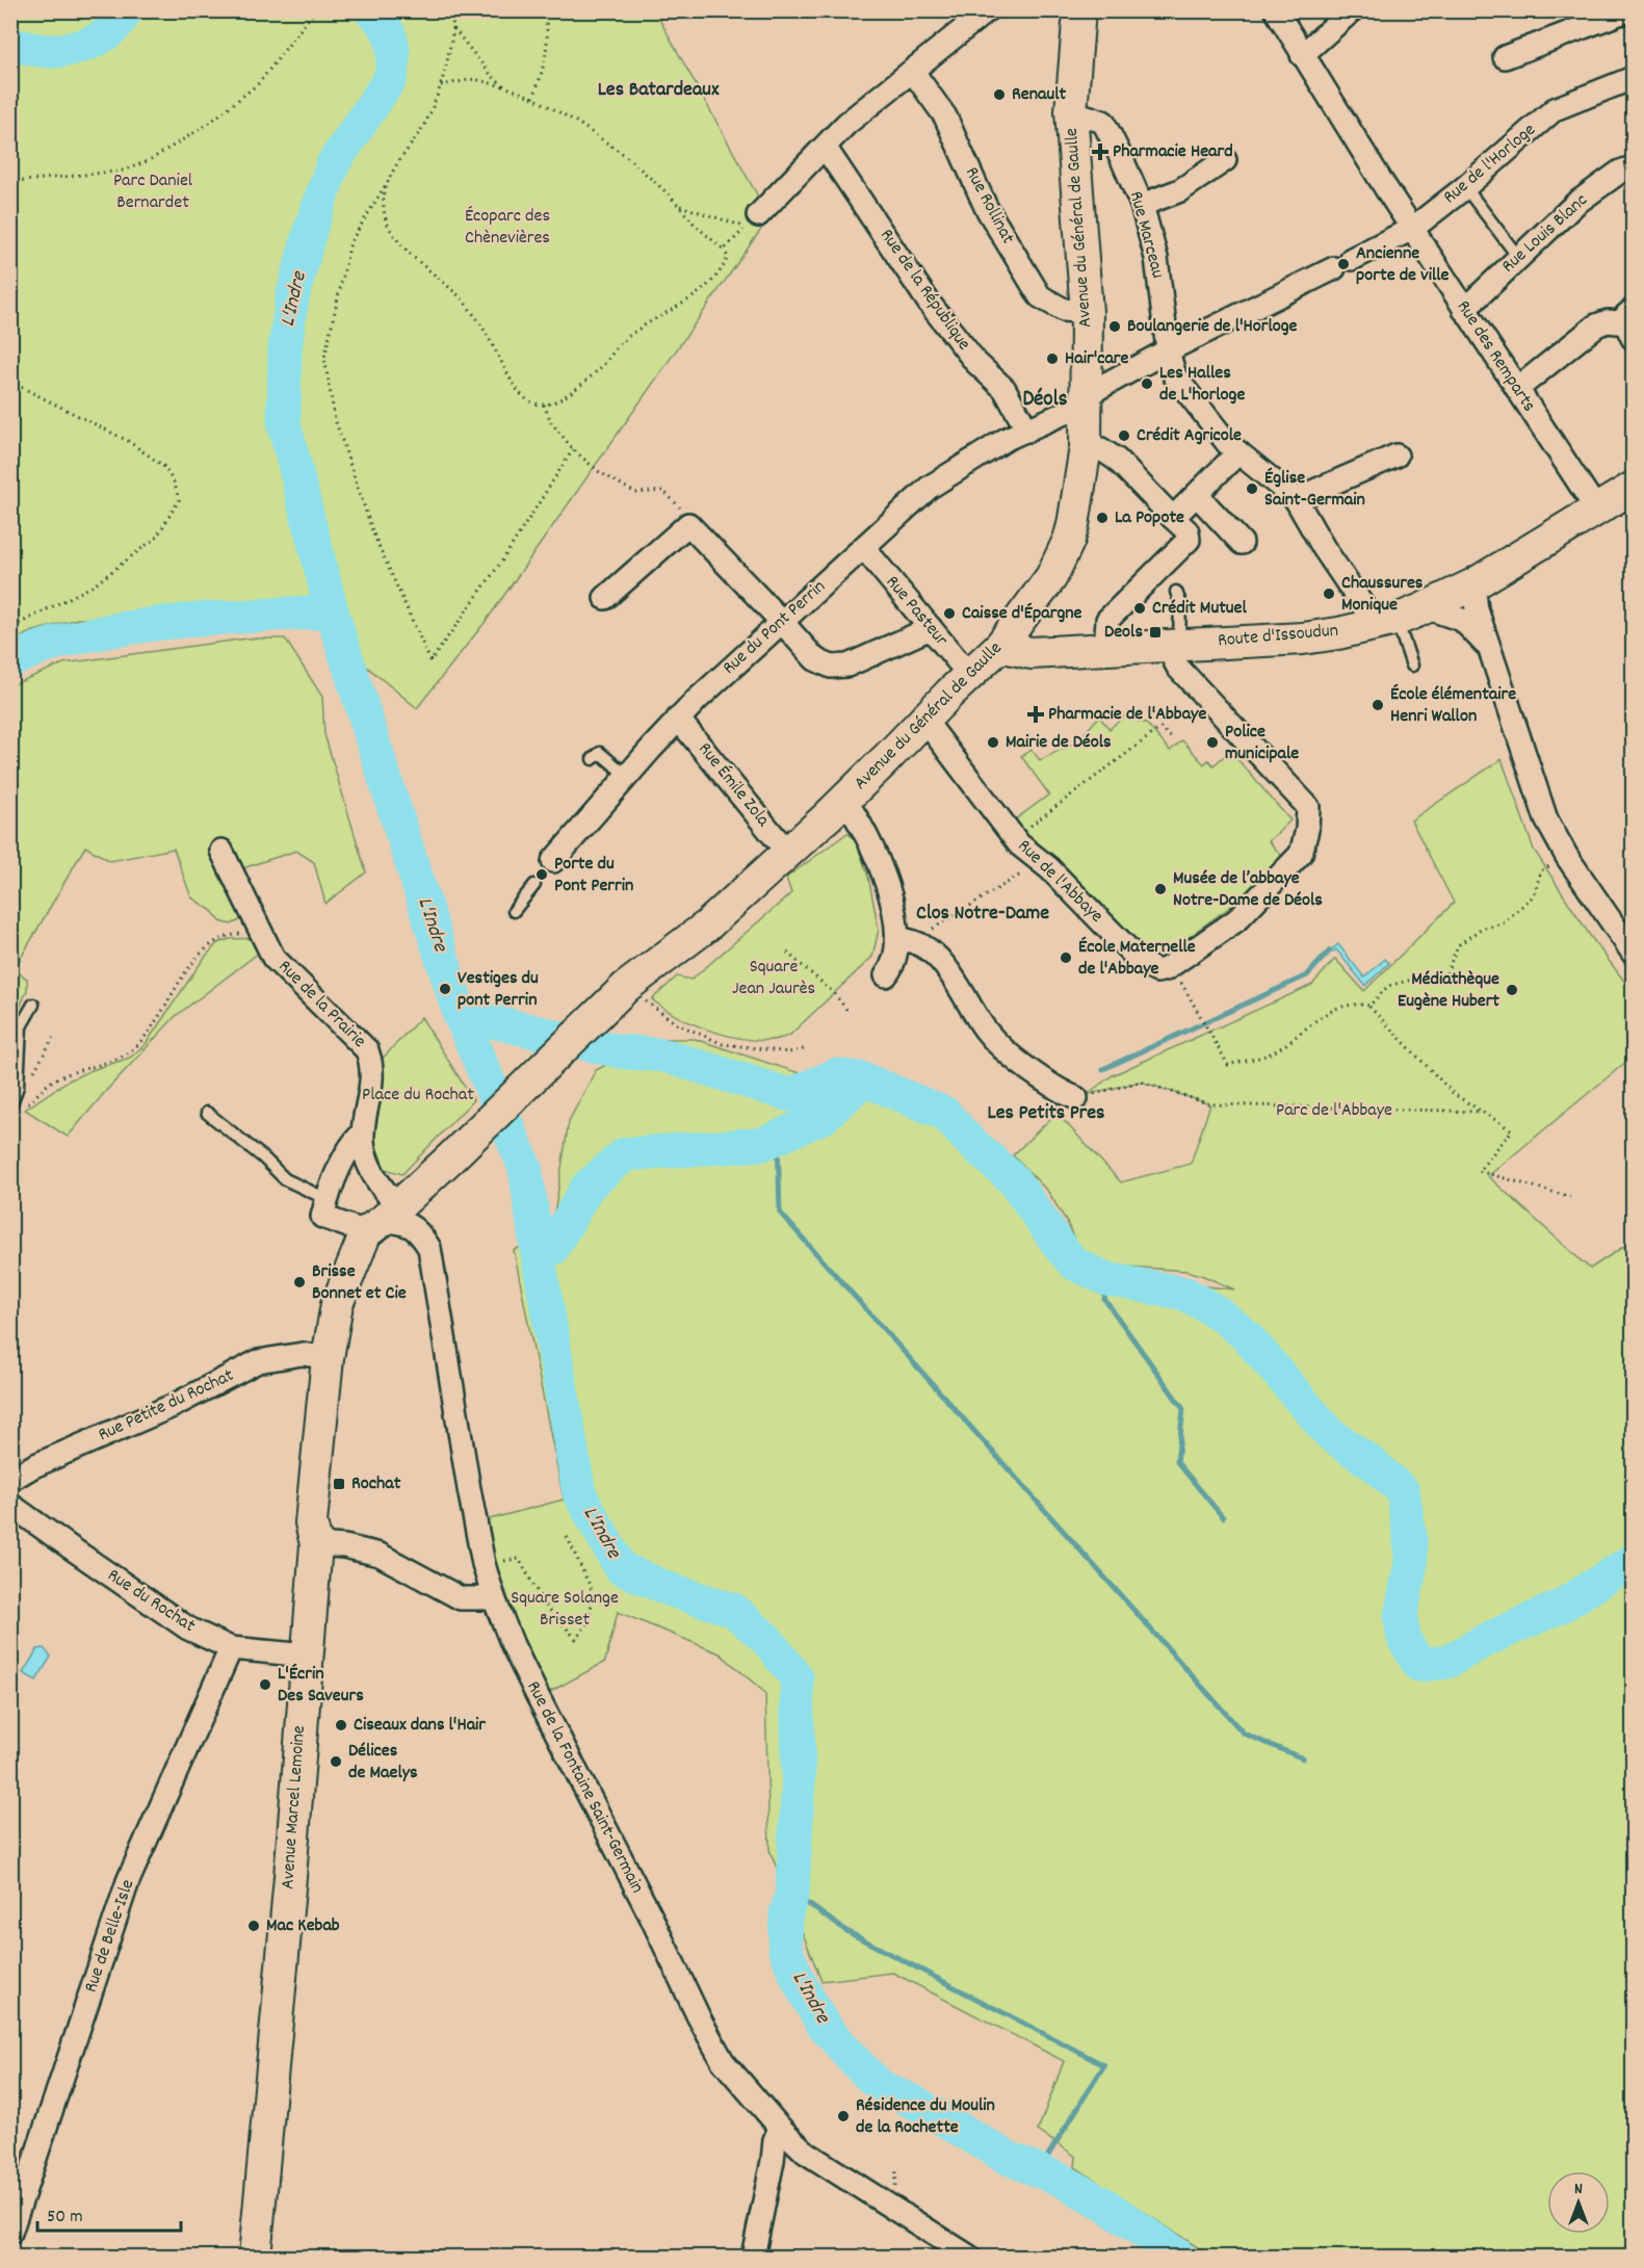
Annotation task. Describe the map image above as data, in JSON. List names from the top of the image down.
{
  "streets": {
    "main road": ["Avenue du Général de Gaulle", "Route d'Issoudun", "Avenue Marcel Lemoine"],
    "street": [
      "Rue de l'Horloge",
      "Rue Rollinat",
      "Rue Louis Blanc",
      "Rue Marceau",
      "Rue de la République",
      "Rue des Remparts",
      "Rue Pasteur",
      "Rue du Pont Perrin",
      "Rue Émile Zola",
      "Rue de l'Abbaye",
      "Rue de la Prairie",
      "Rue Petite du Rochat",
      "Rue du Rochat",
      "Rue de la Fontaine Saint-Germain",
      "Rue de Belle-Isle"
    ]
  },
  "crossings": [
    ["Rue de l'Horloge", "Avenue du Général de Gaulle"],
    ["Rue de l'Horloge", "Rue Marceau"],
    ["Rue de l'Horloge", "Rue des Remparts"],
    ["Rue de l'Horloge", "Rue du Pont Perrin"],
    ["Rue Rollinat", "Avenue du Général de Gaulle"],
    ["Avenue du Général de Gaulle", "Rue Marceau"],
    ["Avenue du Général de Gaulle", "Rue Pasteur"],
    ["Avenue du Général de Gaulle", "Rue du Pont Perrin"],
    ["Avenue du Général de Gaulle", "Route d'Issoudun"],
    ["Avenue du Général de Gaulle", "Rue Émile Zola"],
    ["Avenue du Général de Gaulle", "Rue de l'Abbaye"],
    ["Avenue du Général de Gaulle", "Avenue Marcel Lemoine"],
    ["Rue Louis Blanc", "Rue des Remparts"],
    ["Rue de la République", "Rue du Pont Perrin"],
    ["Rue des Remparts", "Route d'Issoudun"],
    ["Rue Pasteur", "Rue du Pont Perrin"],
    ["Rue du Pont Perrin", "Rue Émile Zola"],
    ["Rue de la Prairie", "Rue de la Fontaine Saint-Germain"],
    ["Rue de la Prairie", "Avenue Marcel Lemoine"],
    ["Rue Petite du Rochat", "Avenue Marcel Lemoine"],
    ["Rue du Rochat", "Avenue Marcel Lemoine"],
    ["Rue du Rochat", "Rue de Belle-Isle"],
    ["Rue de la Fontaine Saint-Germain", "Avenue Marcel Lemoine"]
  ],
  "districts": [
    "Les Batardeaux",
    "Déols",
    "Clos Notre-Dame",
    "Les Petits Pres"
  ],
  "water": ["L'Indre"],
  "parks": [
    "Parc Daniel Bernardet",
    "Écoparc des Chènevières",
    "Square Jean Jaurès",
    "Place du Rochat",
    "Parc de l'Abbaye",
    "Square Solange Brisset"
  ],
  "places": {
    "other": [
      "Renault",
      "Ancienne porte de ville",
      "Boulangerie de l'Horloge",
      "Hair'care",
      "Les Halles de L'horloge",
      "Crédit Agricole",
      "Église Saint-Germain",
      "La Popote",
      "Chaussures Monique",
      "Crédit Mutuel",
      "Caisse d'Épargne",
      "École élémentaire Henri Wallon",
      "Mairie de Déols",
      "Police municipale",
      "Porte du Pont Perrin",
      "Musée de l’abbaye Notre-Dame de Déols",
      "École Maternelle de l'Abbaye",
      "Vestiges du pont Perrin",
      "Médiathèque Eugène Hubert",
      "Brisse Bonnet et Cie",
      "L'Écrin Des Saveurs",
      "Ciseaux dans l'Hair",
      "Délices de Maelys",
      "Mac Kebab",
      "Résidence du Moulin de la Rochette"
    ],
    "health": ["Pharmacie Heard", "Pharmacie de l'Abbaye"],
    "transit": ["Deols", "Rochat"]
  },
  "scale_bar": "50 m",
  "north": "top"
}
